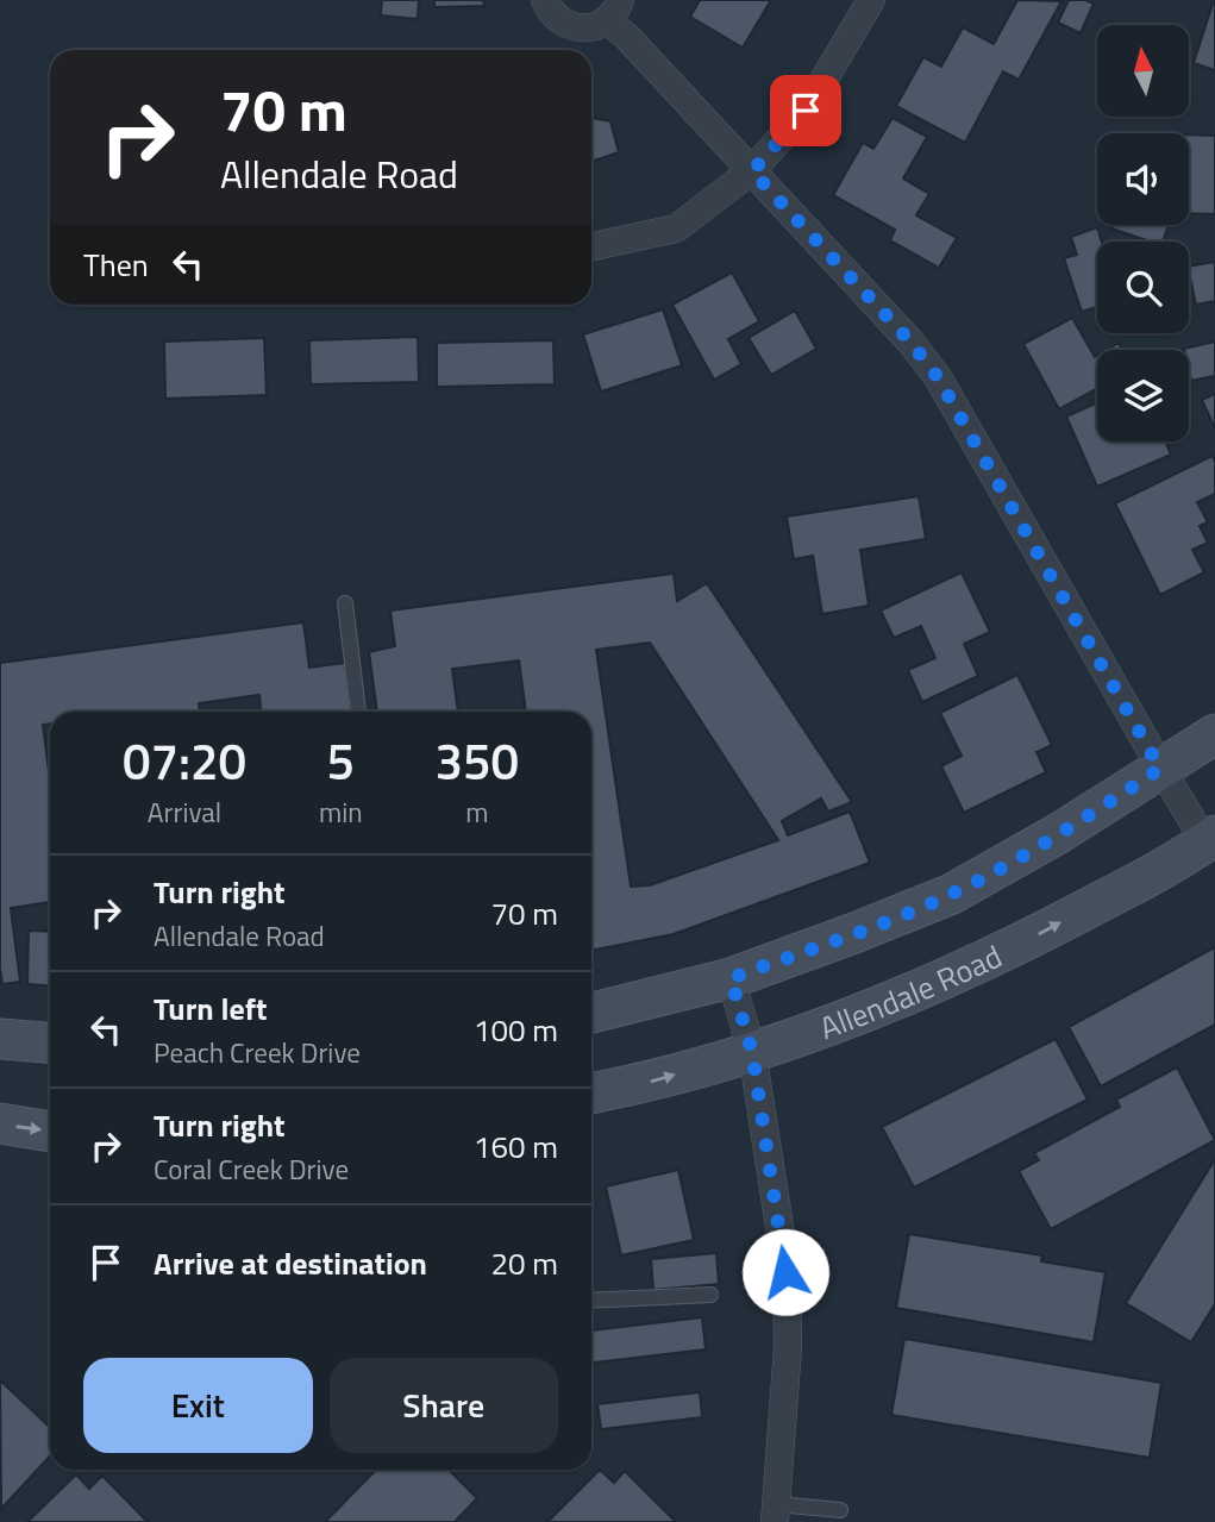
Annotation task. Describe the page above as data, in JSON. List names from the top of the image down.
{
  "streets": {
    "main road": ["Allendale Road"]
  },
  "north": "top",
  "page": {
    "turn": ["70 m", "Allendale Road"],
    "then": "Then",
    "eta": [
      "07:20",
      "Arrival",
      "5",
      "min",
      "350",
      "m"
    ],
    "list": [
      {
        "name": "Turn right",
        "note": "Allendale Road",
        "value": "70 m"
      },
      {
        "name": "Turn left",
        "note": "Peach Creek Drive",
        "value": "100 m"
      },
      {
        "name": "Turn right",
        "note": "Coral Creek Drive",
        "value": "160 m"
      },
      {
        "name": "Arrive at destination",
        "value": "20 m"
      }
    ],
    "buttons": ["Exit", "Share"]
  }
}
